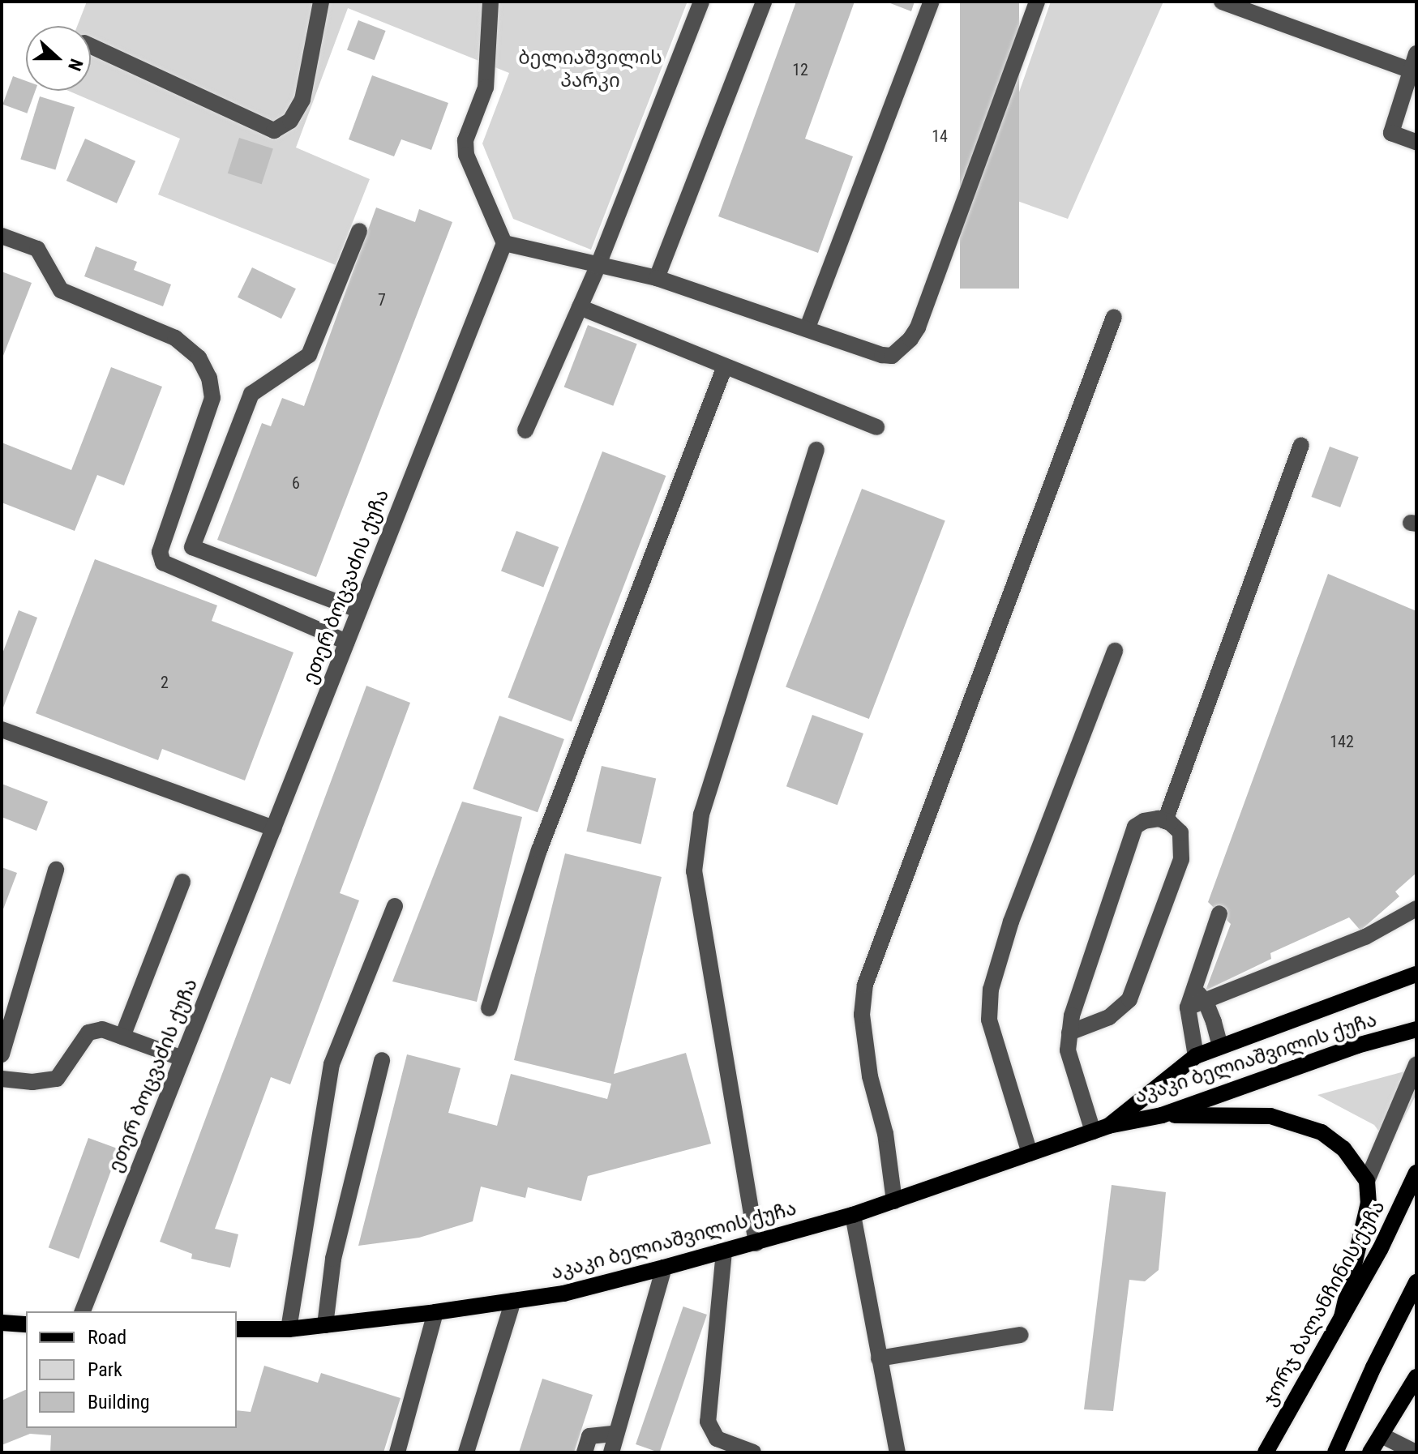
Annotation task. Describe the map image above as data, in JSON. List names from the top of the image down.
{
  "streets": {
    "main road": ["აკაკი ბელიაშვილის ქუჩა", "ჯორჯ ბალანჩინის ქუჩა"],
    "street": ["ეთერ ბოცვაძის ქუჩა"]
  },
  "parks": ["ბელიაშვილის პარკი"],
  "house_numbers": [
    "12",
    "14",
    "7",
    "6",
    "2",
    "142"
  ],
  "legend": ["Road", "Park", "Building"],
  "north": "right"
}
